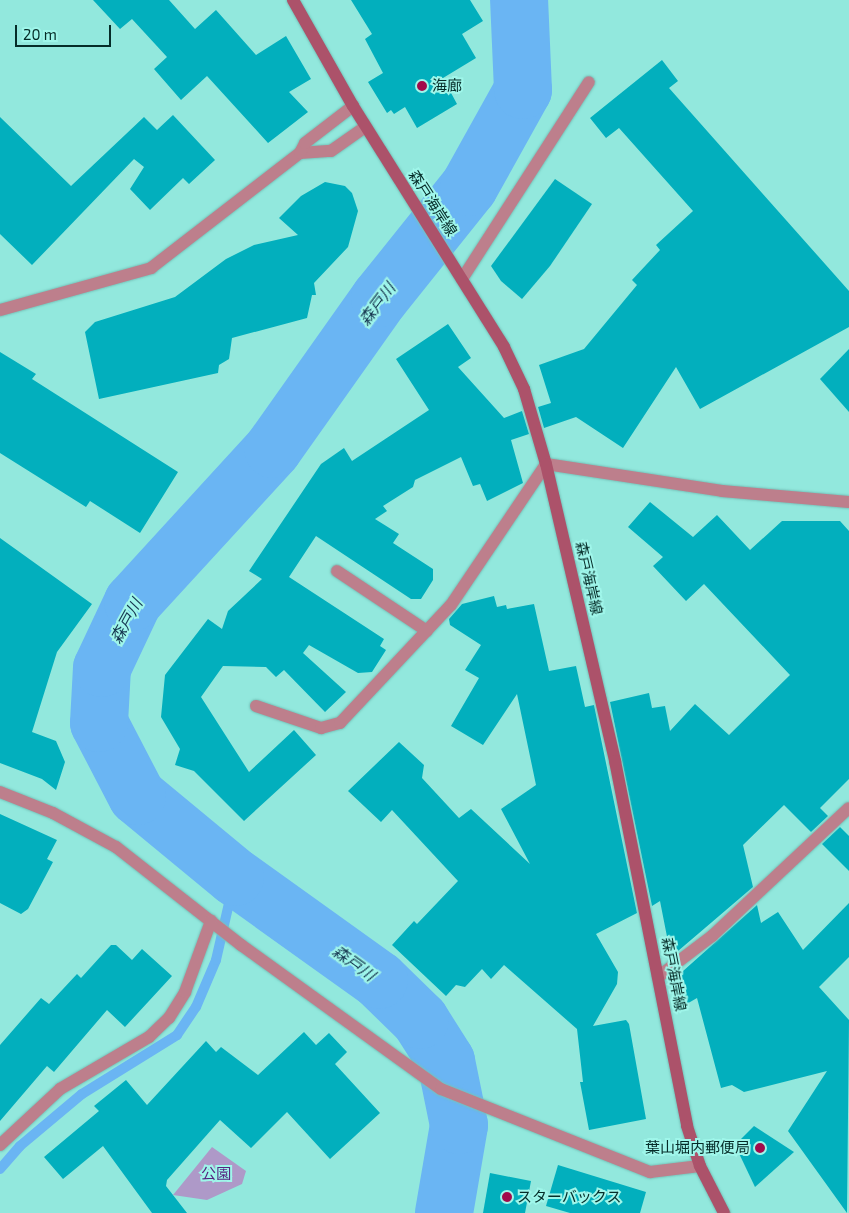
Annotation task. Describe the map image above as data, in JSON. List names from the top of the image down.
{
  "streets": {
    "main road": ["森戸海岸線"]
  },
  "water": ["森戸川"],
  "parks": ["公園"],
  "places": ["海廊", "葉山堀内郵便局", "スターバックス"],
  "scale_bar": "20 m"
}
